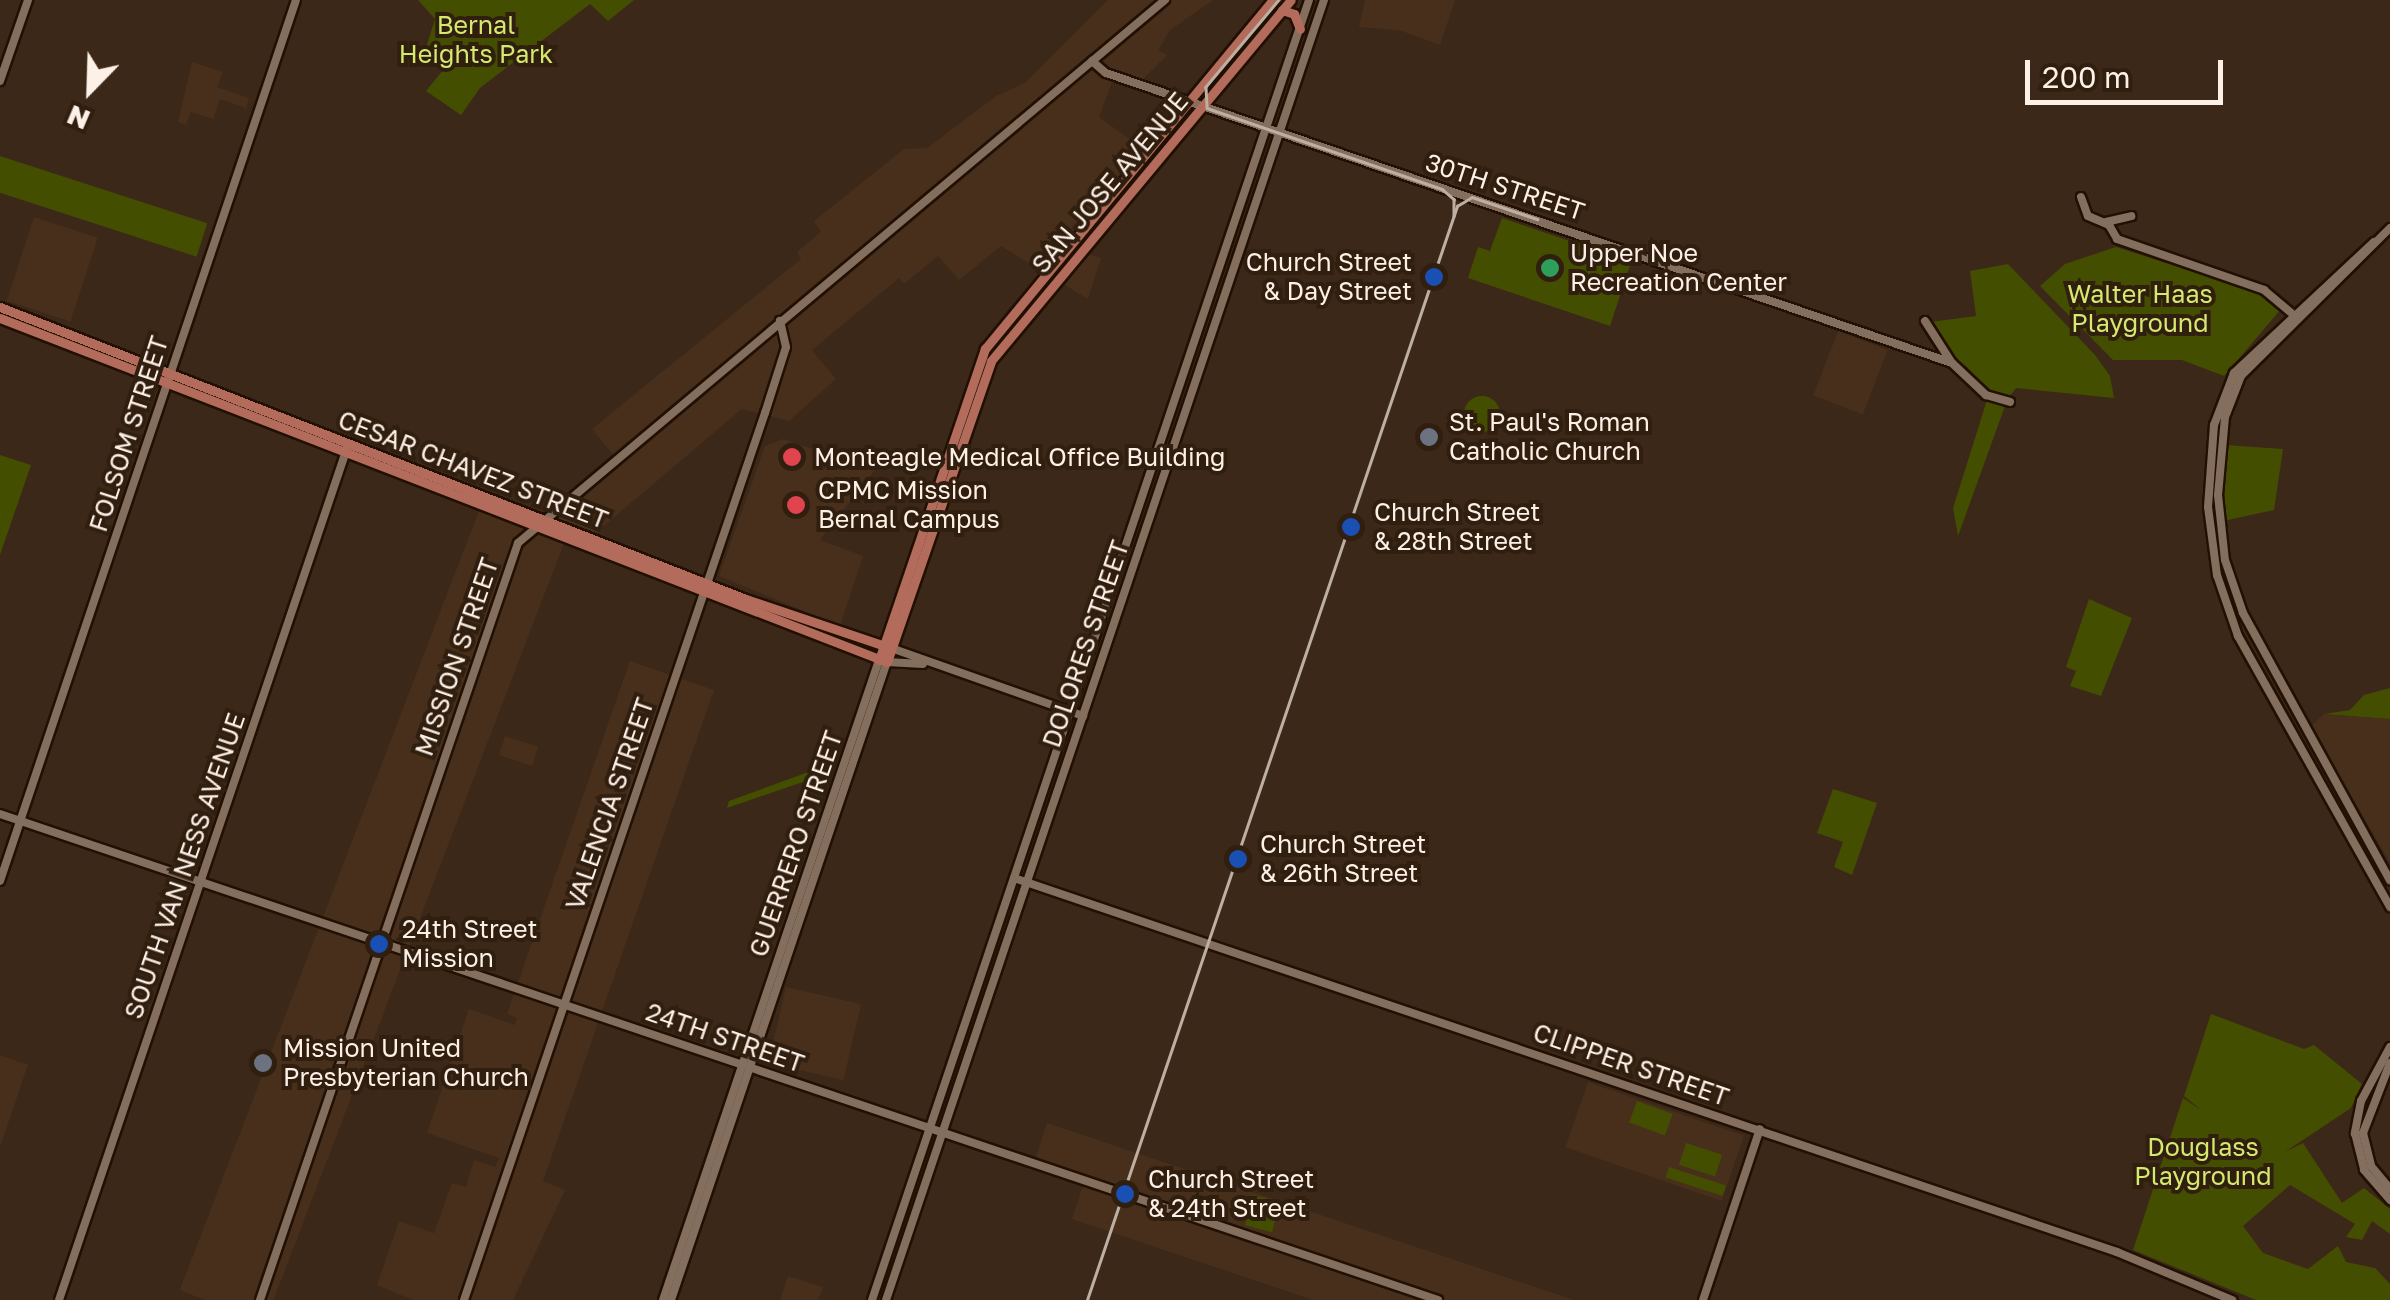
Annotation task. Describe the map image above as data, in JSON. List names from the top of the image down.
{
  "streets": {
    "main road": [
      "SAN JOSE AVENUE",
      "30TH STREET",
      "FOLSOM STREET",
      "CESAR CHAVEZ STREET",
      "DOLORES STREET",
      "MISSION STREET",
      "VALENCIA STREET",
      "GUERRERO STREET",
      "SOUTH VAN NESS AVENUE",
      "24TH STREET",
      "CLIPPER STREET"
    ]
  },
  "crossings": [
    ["SAN JOSE AVENUE", "30TH STREET"],
    ["SAN JOSE AVENUE", "GUERRERO STREET"],
    ["30TH STREET", "DOLORES STREET"],
    ["30TH STREET", "MISSION STREET"],
    ["FOLSOM STREET", "CESAR CHAVEZ STREET"],
    ["FOLSOM STREET", "24TH STREET"],
    ["CESAR CHAVEZ STREET", "DOLORES STREET"],
    ["CESAR CHAVEZ STREET", "MISSION STREET"],
    ["CESAR CHAVEZ STREET", "VALENCIA STREET"],
    ["CESAR CHAVEZ STREET", "GUERRERO STREET"],
    ["CESAR CHAVEZ STREET", "SOUTH VAN NESS AVENUE"],
    ["DOLORES STREET", "24TH STREET"],
    ["DOLORES STREET", "CLIPPER STREET"],
    ["MISSION STREET", "VALENCIA STREET"],
    ["MISSION STREET", "24TH STREET"],
    ["VALENCIA STREET", "24TH STREET"],
    ["GUERRERO STREET", "24TH STREET"],
    ["SOUTH VAN NESS AVENUE", "24TH STREET"]
  ],
  "parks": ["Bernal Heights Park", "Walter Haas Playground", "Douglass Playground"],
  "places": [
    "Upper Noe Recreation Center",
    "Church Street & Day Street",
    "St. Paul's Roman Catholic Church",
    "Monteagle Medical Office Building",
    "CPMC Mission Bernal Campus",
    "Church Street & 28th Street",
    "Church Street & 26th Street",
    "24th Street Mission",
    "Mission United Presbyterian Church",
    "Church Street & 24th Street"
  ],
  "scale_bar": "200 m",
  "north": "bottom left"
}
